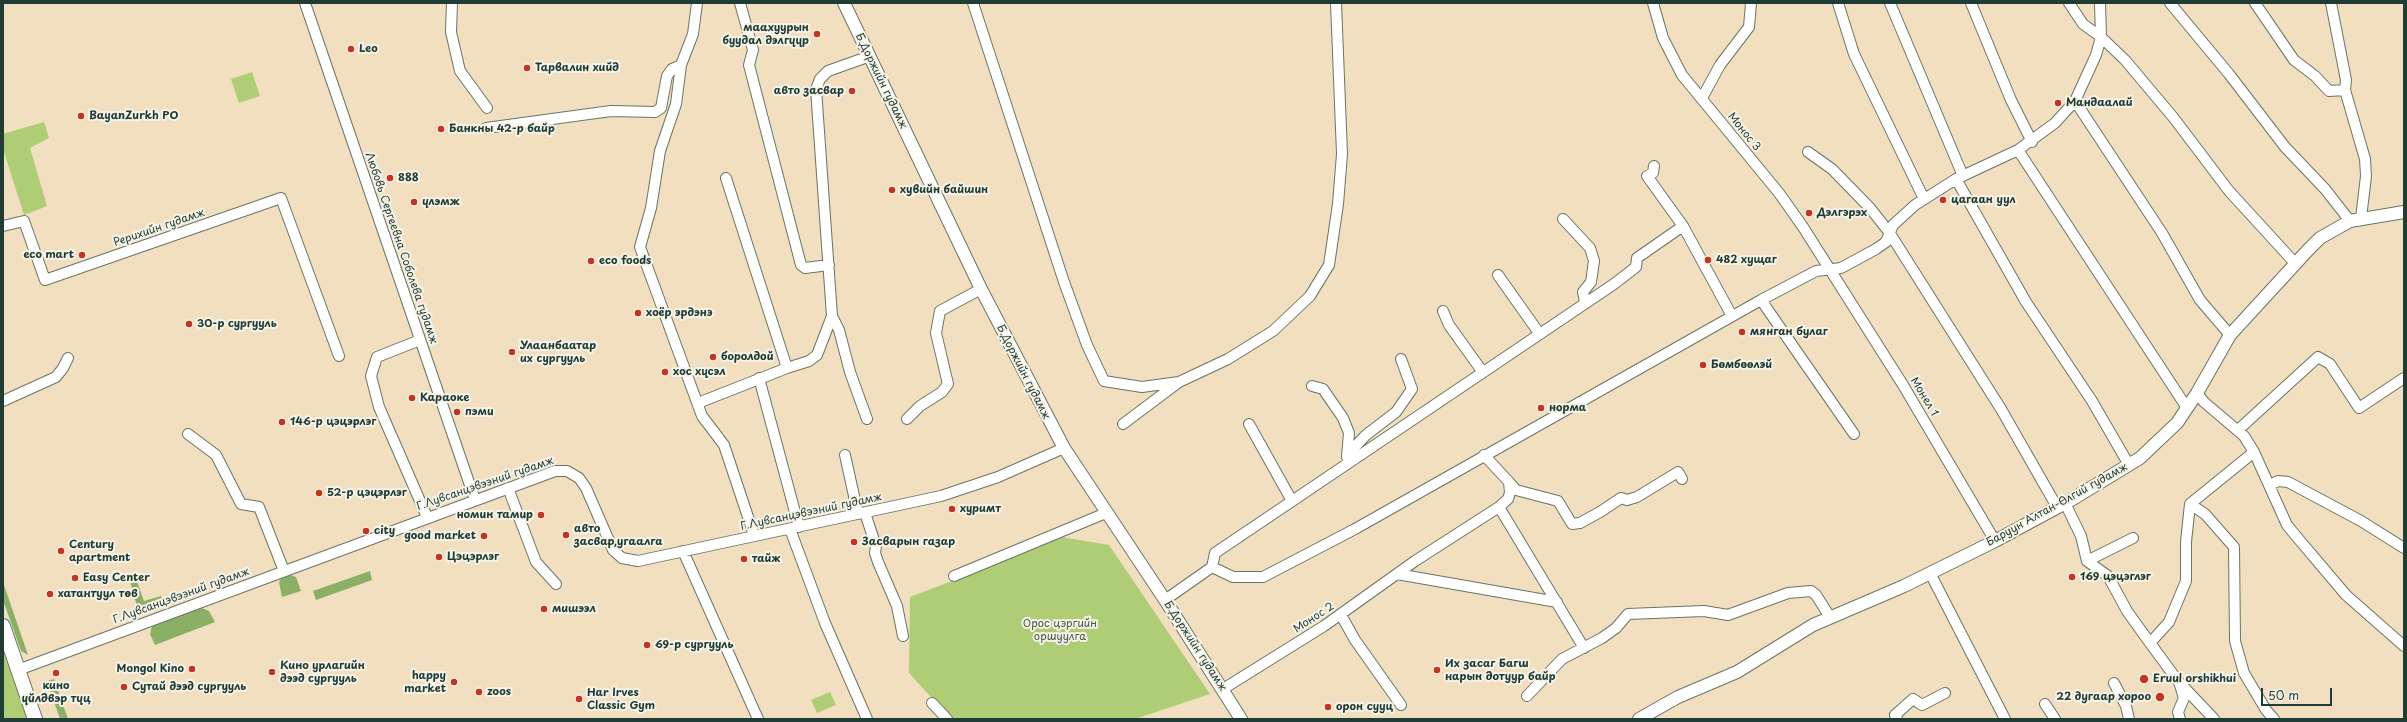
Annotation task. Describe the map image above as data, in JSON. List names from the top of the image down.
{
  "streets": {
    "main road": ["Б.Доржийн гудамж", "Баруун Алтан-Өлгий гудамж"],
    "street": [
      "Монос 3",
      "Рерихийн гудамж",
      "Любовь Сергеевна Соболева гудамж",
      "Монел 1",
      "Г.Лувсанцэвээний гудамж",
      "Монос 2"
    ]
  },
  "crossings": [
    ["Б.Доржийн гудамж", "Г.Лувсанцэвээний гудамж"],
    ["Б.Доржийн гудамж", "Монос 2"],
    ["Монос 3", "Монел 1"],
    ["Любовь Сергеевна Соболева гудамж", "Г.Лувсанцэвээний гудамж"],
    ["Монел 1", "Баруун Алтан-Өлгий гудамж"]
  ],
  "parks": ["Орос цэргийн оршуулга"],
  "places": [
    "маахуурын буудал дэлгүүр",
    "Leo",
    "Тарвалин хийд",
    "авто засвар",
    "Мандаалай",
    "BayanZurkh PO",
    "Банкны 42-р байр",
    "888",
    "хувийн байшин",
    "цагаан уул",
    "үлэмж",
    "Дэлгэрэх",
    "eco mart",
    "482 хущаг",
    "eco foods",
    "хоёр эрдэнэ",
    "30-р сургууль",
    "мянган булаг",
    "Улаанбаатар их сургууль",
    "боролдой",
    "Бөмбөөлэй",
    "хос хүсэл",
    "Караоке",
    "норма",
    "пэми",
    "146-р цэцэрлэг",
    "52-р цэцэрлэг",
    "хуримт",
    "номин тамир",
    "city",
    "авто засвар,угаалга",
    "good market",
    "Засварын газар",
    "Century apartment",
    "Цэцэрлэг",
    "тайж",
    "169 цэцэглэг",
    "Easy Center",
    "хатантуул төв",
    "мишээл",
    "69-р сургууль",
    "Mongol Kino",
    "Их засаг Багш нарын дотуур байр",
    "Кино урлагийн дээд сургууль",
    "кино үйлдвэр түц",
    "Eruul orshikhui",
    "happy market",
    "Сутай дээд сургууль",
    "zoos",
    "22 дугаар хороо",
    "Har Irves Classic Gym",
    "орон сууц"
  ],
  "scale_bar": "50 m"
}
